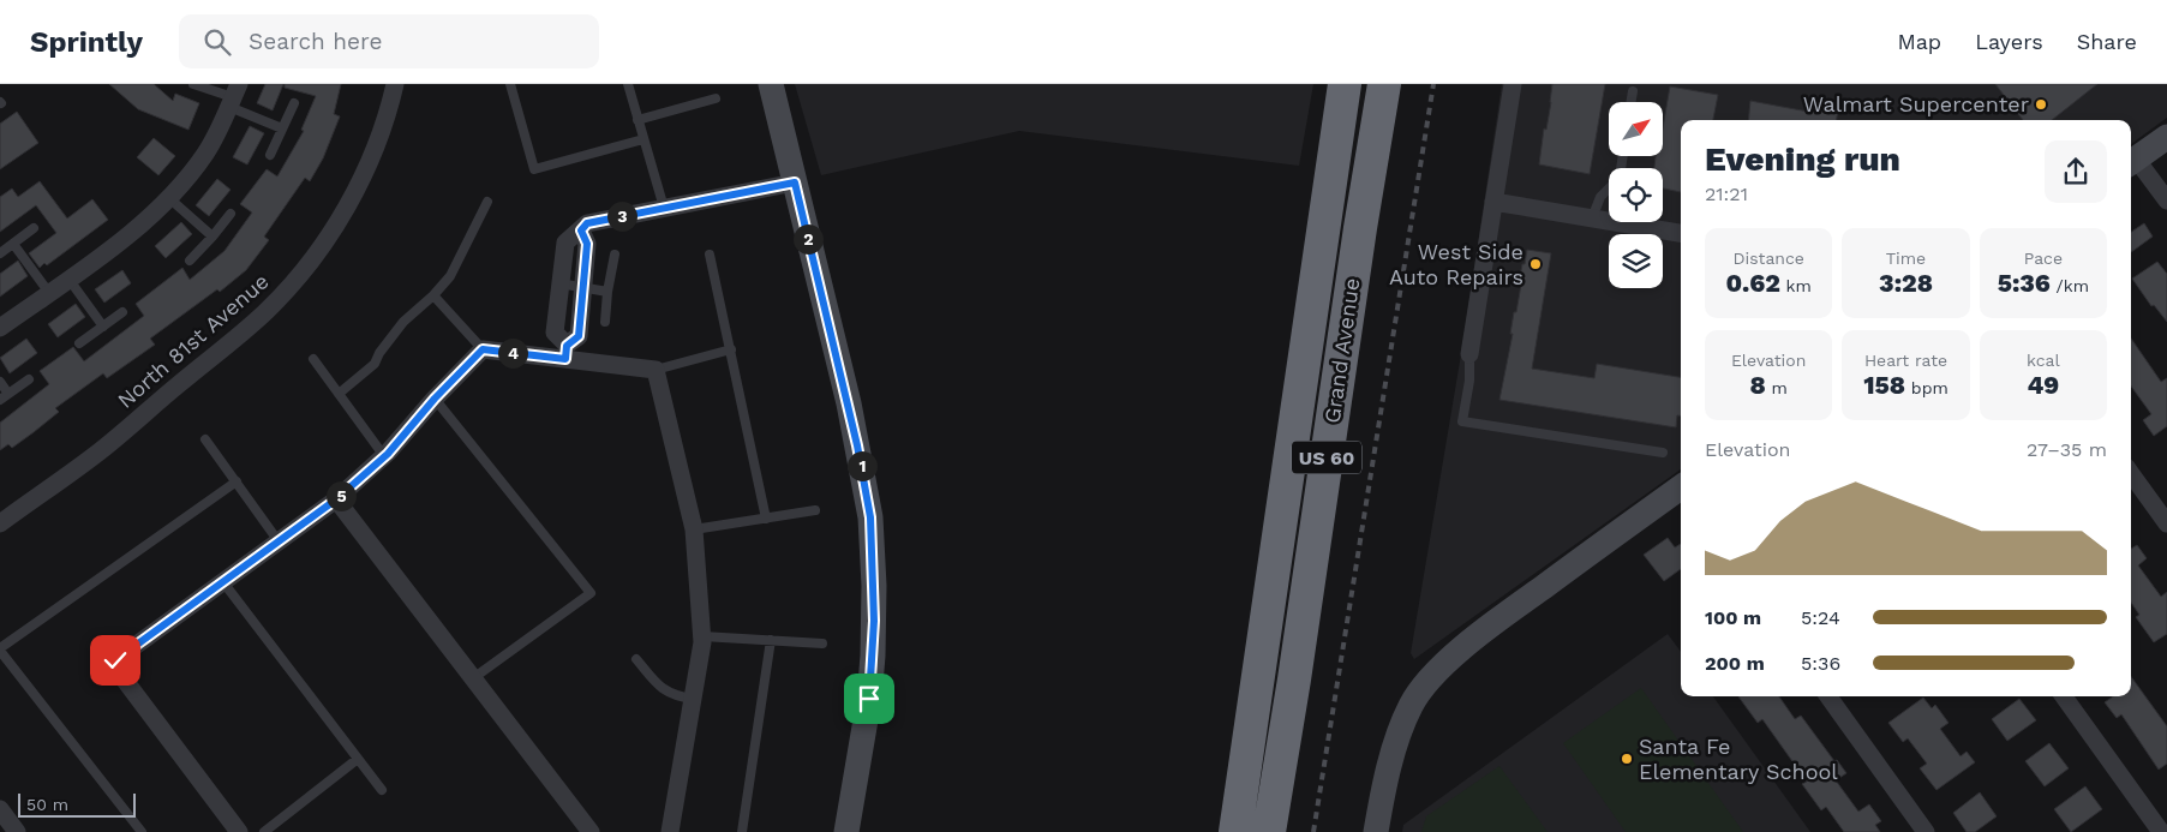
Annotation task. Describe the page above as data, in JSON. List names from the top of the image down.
{
  "streets": {
    "highway": ["Grand Avenue", "US 60"],
    "street": ["North 81st Avenue"]
  },
  "places": ["Walmart Supercenter", "West Side Auto Repairs", "Santa Fe Elementary School"],
  "scale_bar": "50 m",
  "north": "top right",
  "page": {
    "header": "Sprintly",
    "search": "Search here",
    "nav": ["Map", "Layers", "Share"],
    "heading": ["Evening run", "21:21"],
    "pins": [
      "3",
      "2",
      "4",
      "1",
      "5"
    ],
    "stats": [
      ["Distance", "0.62 km"],
      ["Time", "3:28"],
      ["Pace", "5:36 /km"],
      ["Elevation", "8 m"],
      ["Heart rate", "158 bpm"],
      ["kcal", "49"]
    ],
    "chart": ["Elevation", "27–35 m"],
    "list": [
      {
        "name": "100 m",
        "note": "5:24"
      },
      {
        "name": "200 m",
        "note": "5:36"
      }
    ],
    "scale": "50 m"
  }
}
